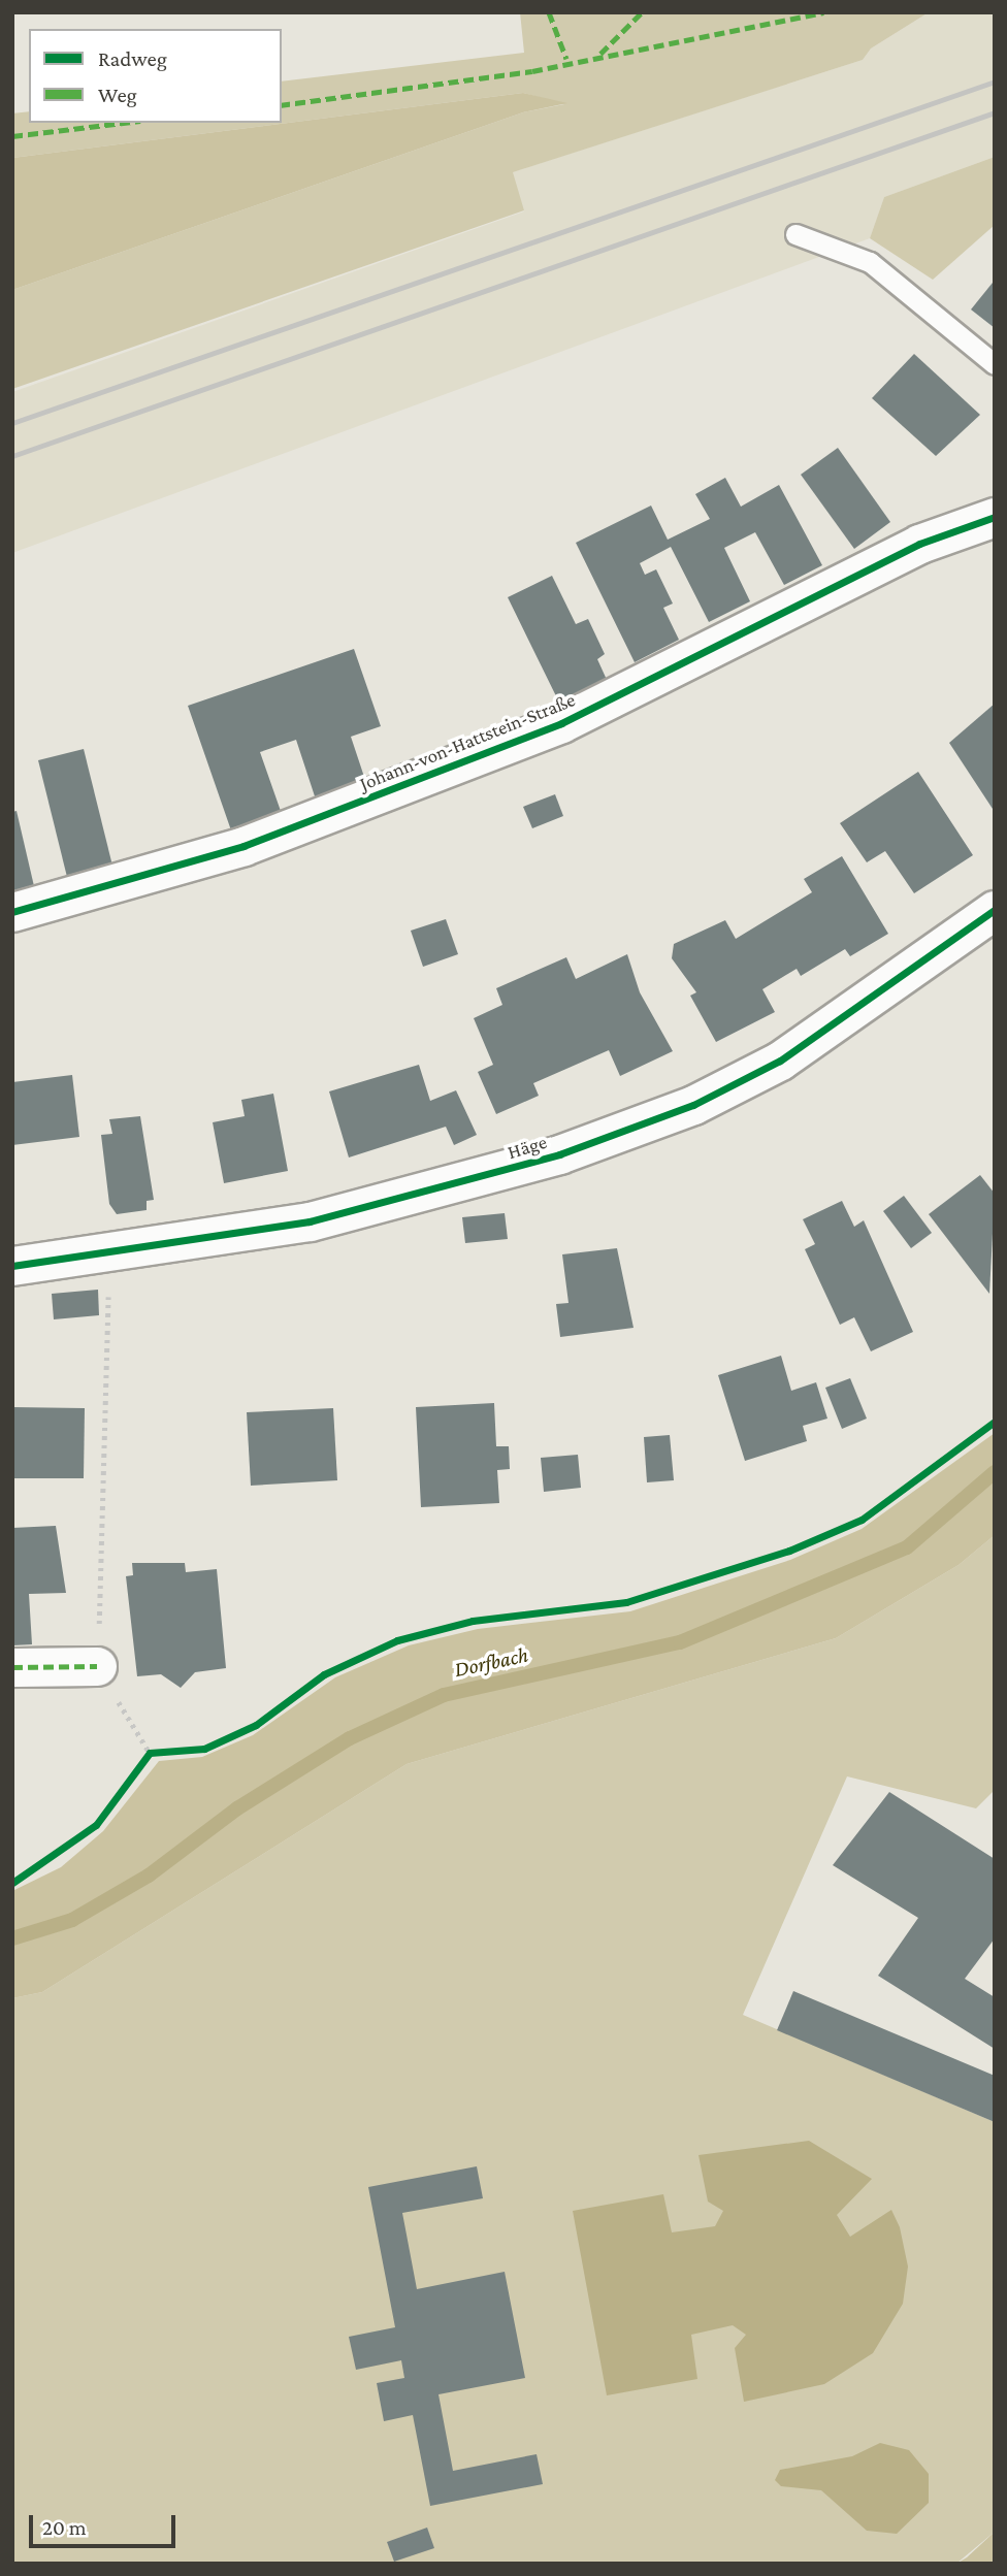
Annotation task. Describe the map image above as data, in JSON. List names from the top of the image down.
{
  "streets": {
    "street": ["Johann-von-Hattstein-Straße", "Häge"]
  },
  "water": ["Dorfbach"],
  "legend": ["Radweg", "Weg"],
  "scale_bar": "20 m"
}
